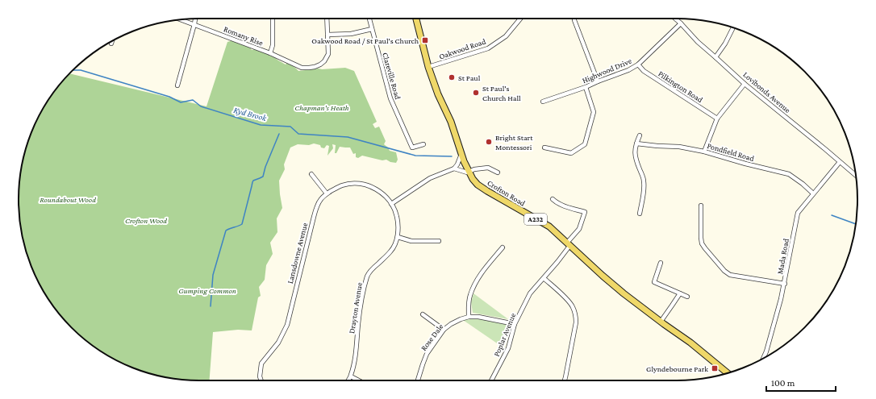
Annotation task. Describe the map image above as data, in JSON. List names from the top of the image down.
{
  "streets": {
    "main road": ["Crofton Road", "A232"],
    "street": [
      "Romany Rise",
      "Oakwood Road",
      "Highwood Drive",
      "Clareville Road",
      "Pilkington Road",
      "Lovibonds Avenue",
      "Pondfield Road",
      "Lansdowne Avenue",
      "Mada Road",
      "Drayton Avenue",
      "Poplar Avenue",
      "Rose Dale"
    ]
  },
  "crossings": [
    ["Oakwood Road", "Crofton Road"],
    ["Highwood Drive", "Pilkington Road"],
    ["Highwood Drive", "Lovibonds Avenue"],
    ["Lovibonds Avenue", "Mada Road"],
    ["Pondfield Road", "Mada Road"],
    ["Crofton Road", "Poplar Avenue"],
    ["Lansdowne Avenue", "Drayton Avenue"],
    ["Poplar Avenue", "Rose Dale"]
  ],
  "water": ["Kyd Brook"],
  "parks": [
    "Chapman's Heath",
    "Roundabout Wood",
    "Crofton Wood",
    "Gumping Common"
  ],
  "places": {
    "transit": ["Oakwood Road / St Paul's Church", "Glyndebourne Park"],
    "other": ["St Paul", "St Paul's Church Hall", "Bright Start Montessori"]
  },
  "scale_bar": "100 m"
}
